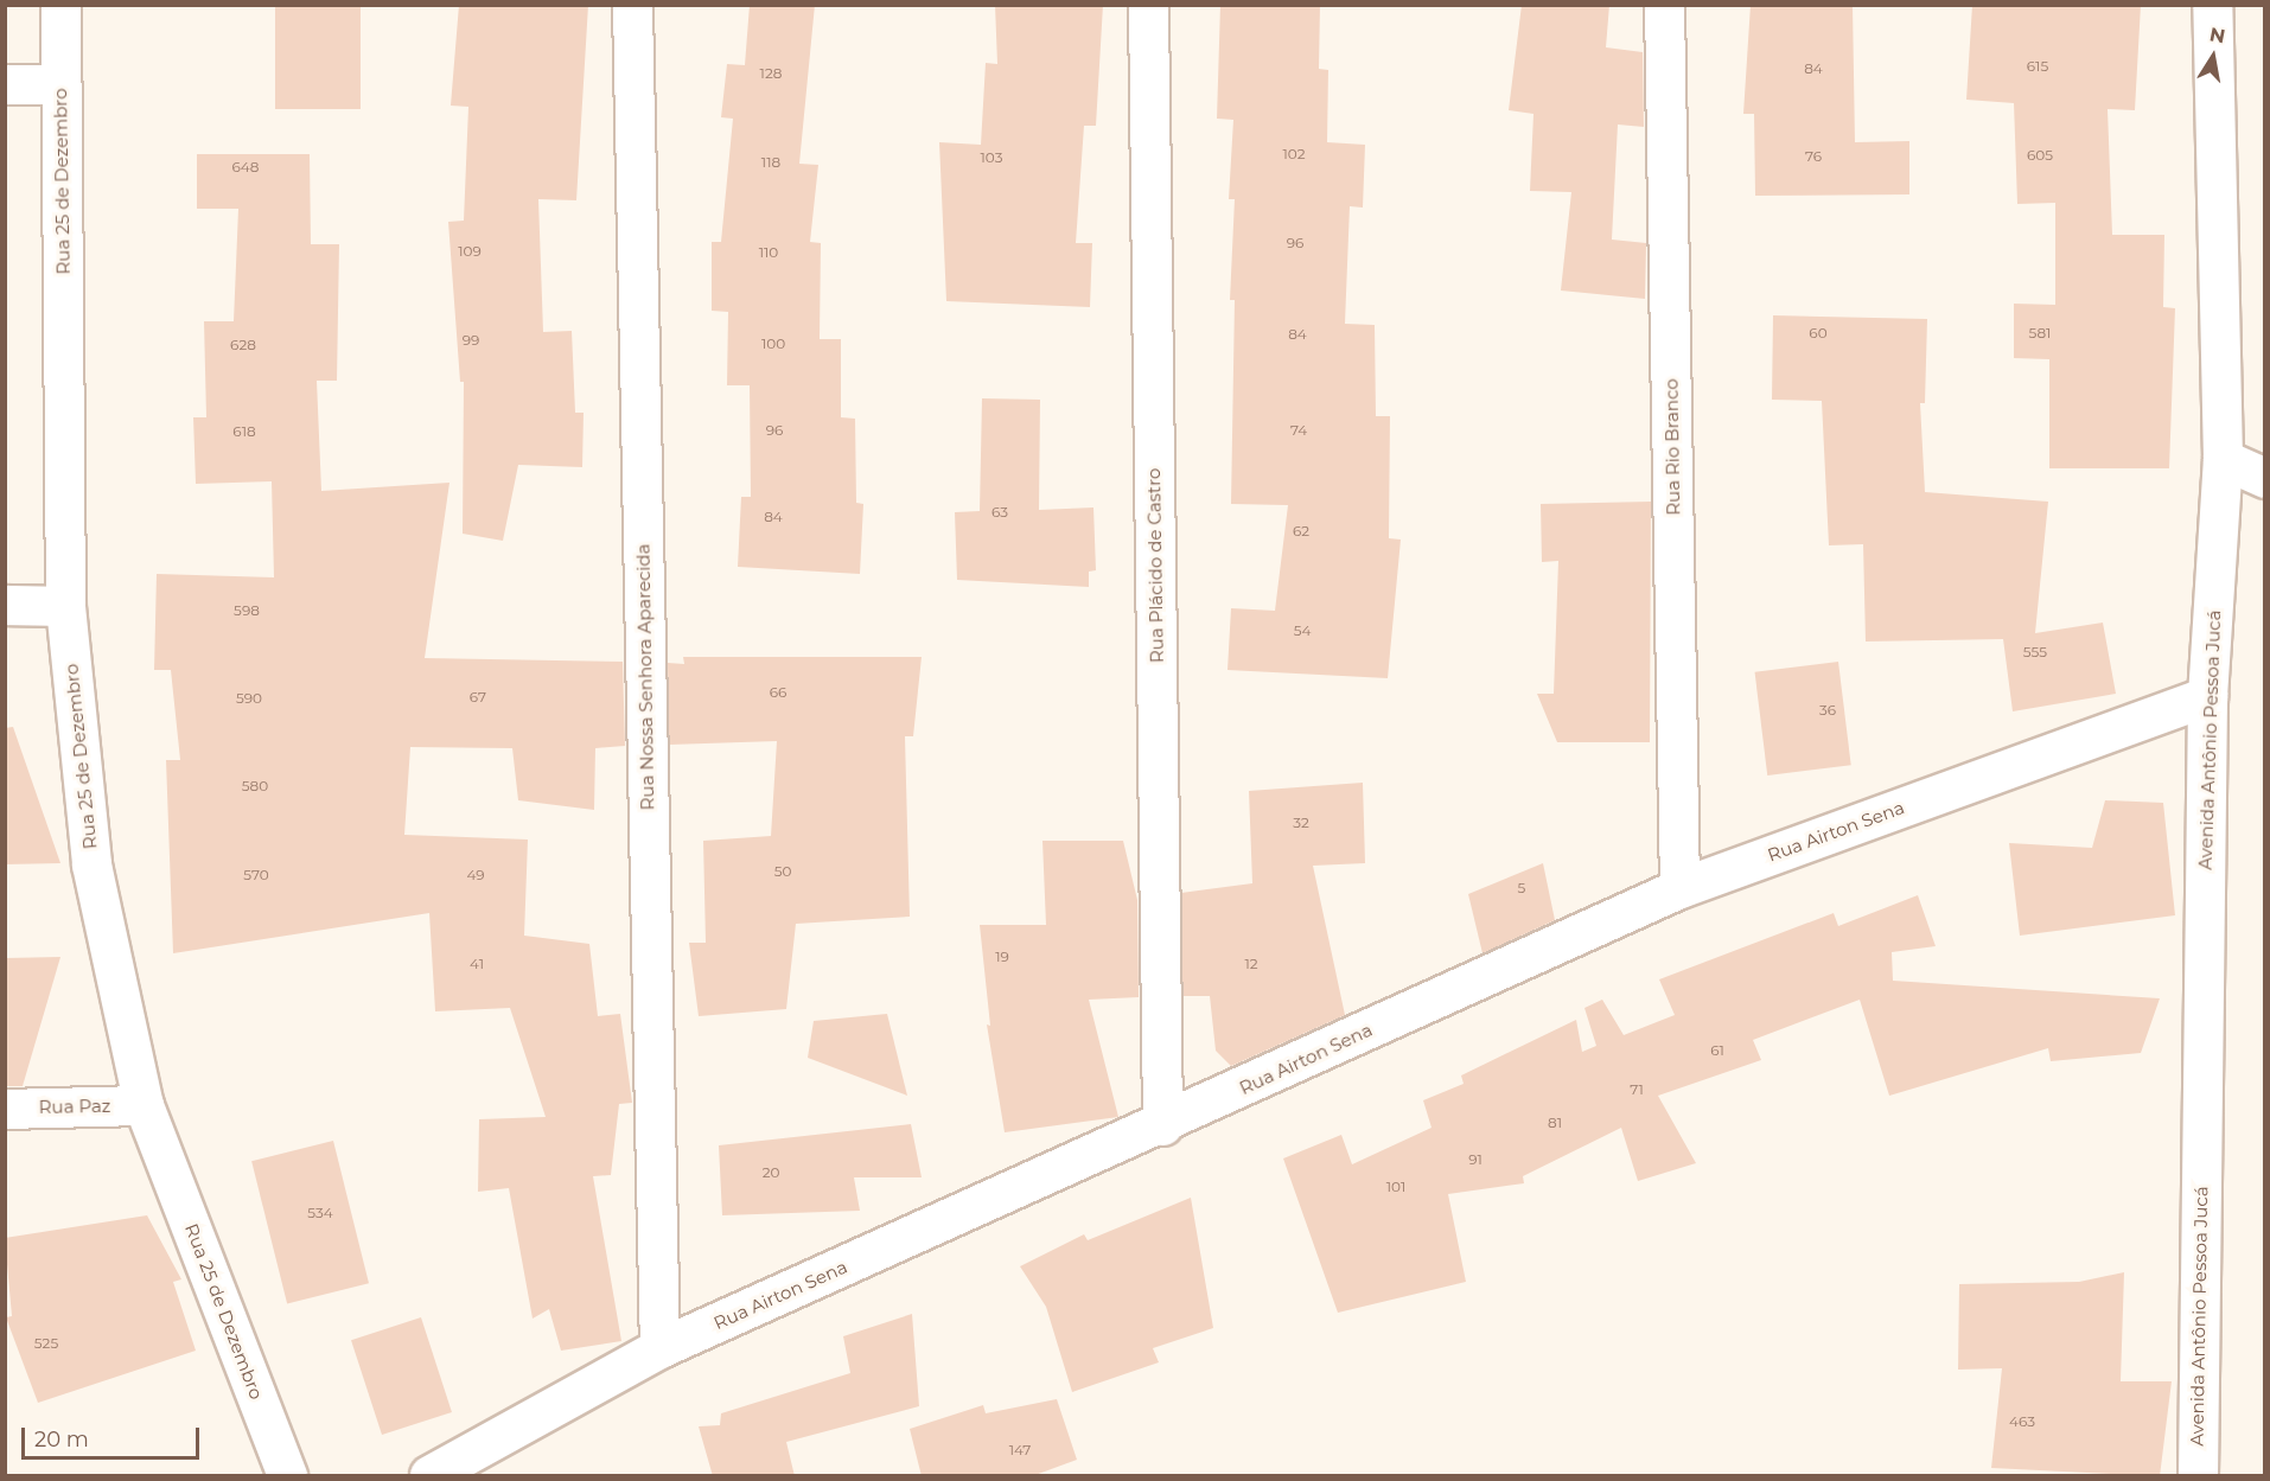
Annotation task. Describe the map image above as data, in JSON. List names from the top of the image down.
{
  "streets": {
    "street": [
      "Rua 25 de Dezembro",
      "Rua Rio Branco",
      "Rua Plácido de Castro",
      "Rua Nossa Senhora Aparecida",
      "Avenida Antônio Pessoa Jucá",
      "Rua Airton Sena",
      "Rua Paz"
    ]
  },
  "crossings": [
    ["Rua 25 de Dezembro", "Rua Paz"],
    ["Rua Rio Branco", "Rua Airton Sena"],
    ["Rua Plácido de Castro", "Rua Airton Sena"],
    ["Rua Nossa Senhora Aparecida", "Rua Airton Sena"],
    ["Avenida Antônio Pessoa Jucá", "Rua Airton Sena"]
  ],
  "house_numbers": [
    "615",
    "84",
    "128",
    "102",
    "605",
    "76",
    "103",
    "118",
    "648",
    "96",
    "109",
    "110",
    "60",
    "581",
    "84",
    "99",
    "100",
    "628",
    "96",
    "74",
    "618",
    "63",
    "84",
    "62",
    "598",
    "54",
    "555",
    "66",
    "67",
    "590",
    "36",
    "580",
    "32",
    "50",
    "570",
    "49",
    "5",
    "19",
    "41",
    "12",
    "61",
    "71",
    "81",
    "91",
    "20",
    "101",
    "534",
    "525",
    "463",
    "147"
  ],
  "scale_bar": "20 m",
  "north": "top"
}
